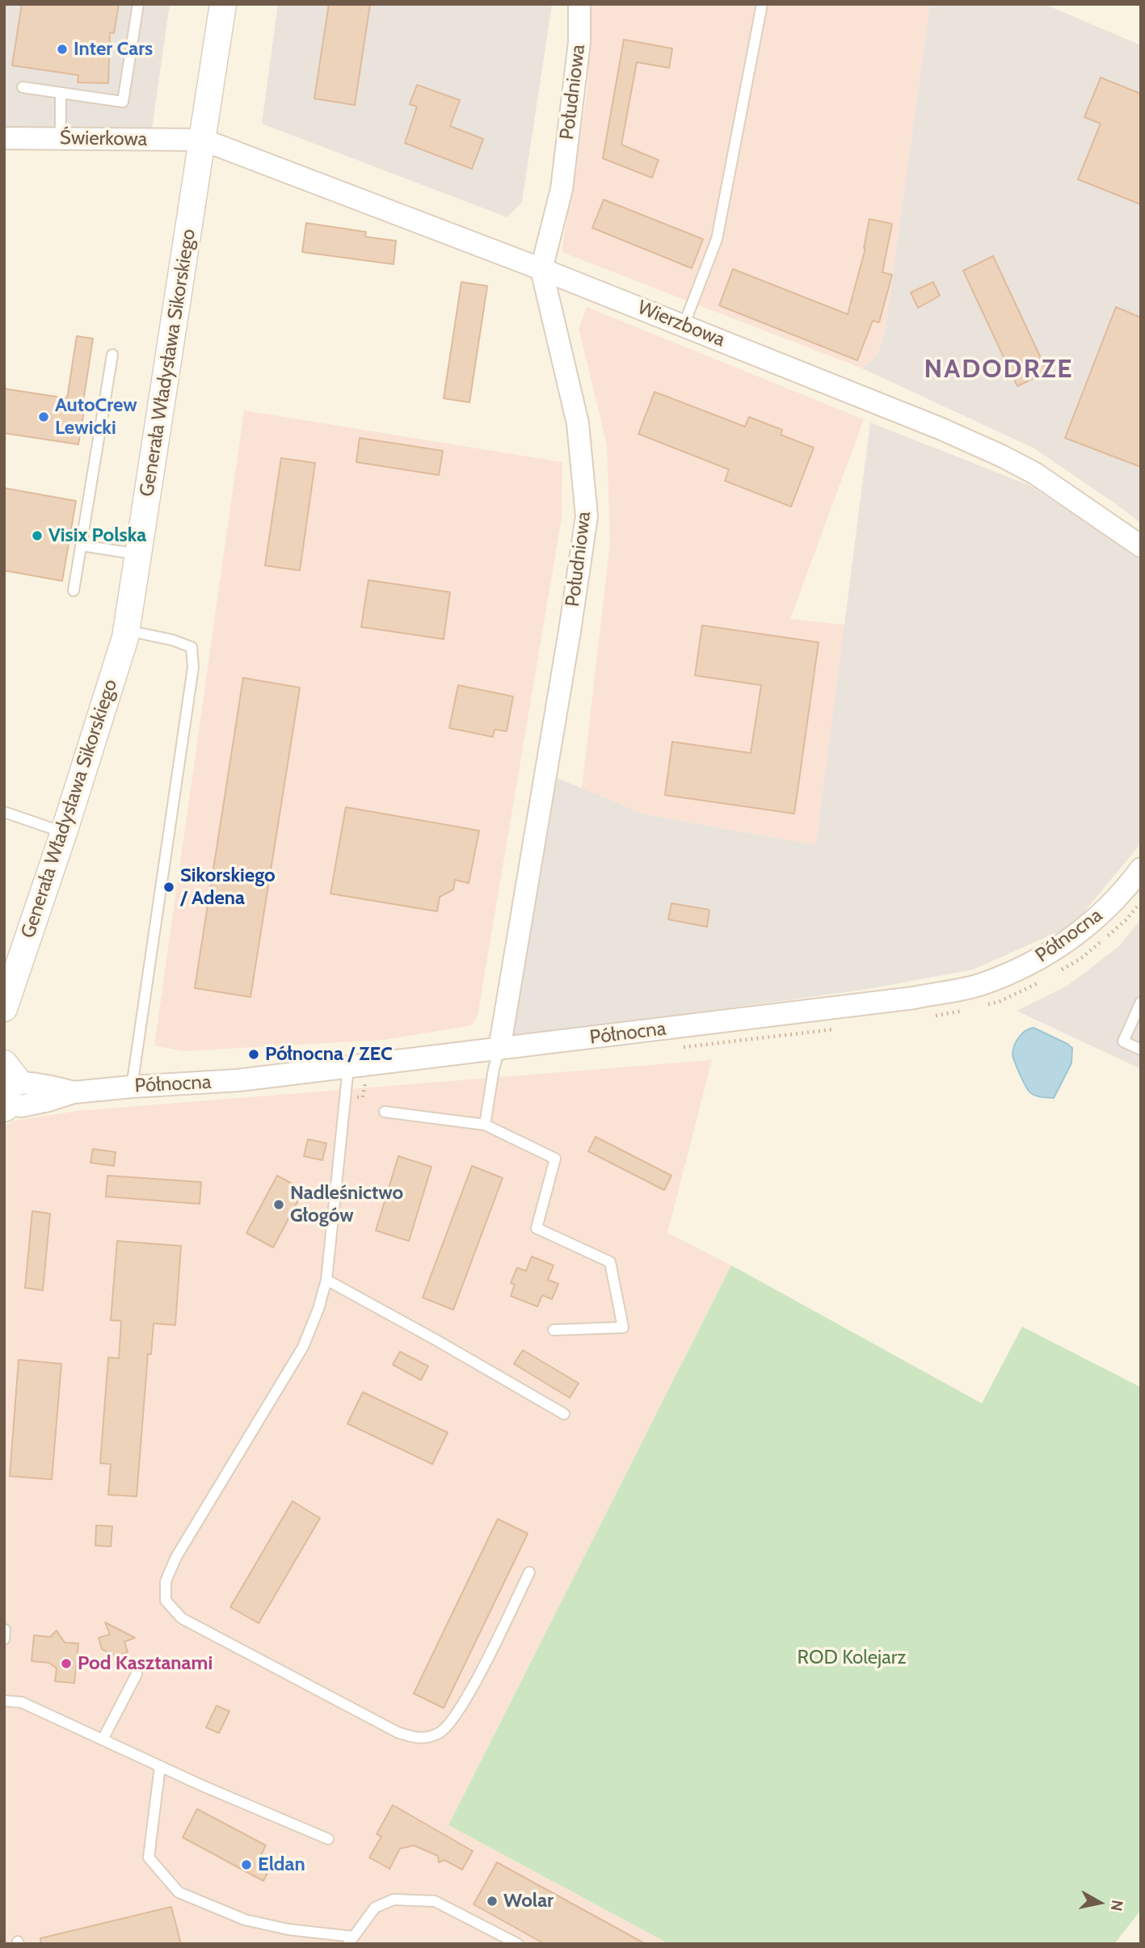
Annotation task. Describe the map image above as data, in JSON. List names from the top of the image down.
{
  "streets": {
    "street": [
      "Południowa",
      "Świerkowa",
      "Wierzbowa",
      "Generała Władysława Sikorskiego",
      "Północna"
    ]
  },
  "crossings": [
    ["Południowa", "Wierzbowa"],
    ["Południowa", "Północna"],
    ["Świerkowa", "Wierzbowa"],
    ["Świerkowa", "Generała Władysława Sikorskiego"],
    ["Wierzbowa", "Generała Władysława Sikorskiego"]
  ],
  "districts": ["NADODRZE"],
  "parks": ["ROD Kolejarz"],
  "places": [
    "Inter Cars",
    "AutoCrew Lewicki",
    "Visix Polska",
    "Sikorskiego / Adena",
    "Północna / ZEC",
    "Nadleśnictwo Głogów",
    "Pod Kasztanami",
    "Eldan",
    "Wolar"
  ],
  "north": "right"
}
